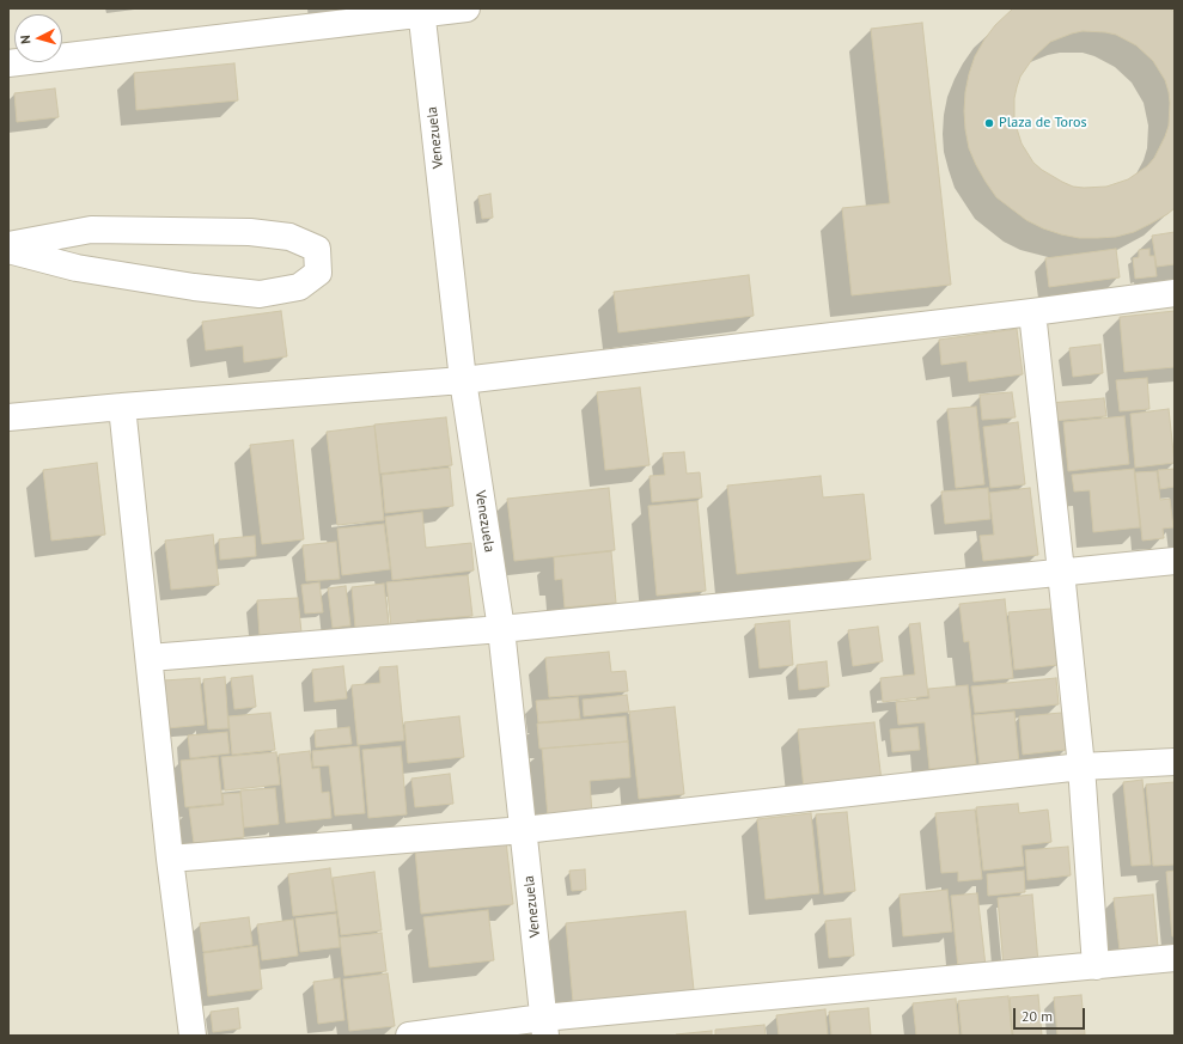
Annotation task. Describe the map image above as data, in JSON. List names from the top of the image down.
{
  "streets": {
    "street": ["Venezuela"]
  },
  "places": ["Plaza de Toros"],
  "scale_bar": "20 m",
  "north": "left"
}
